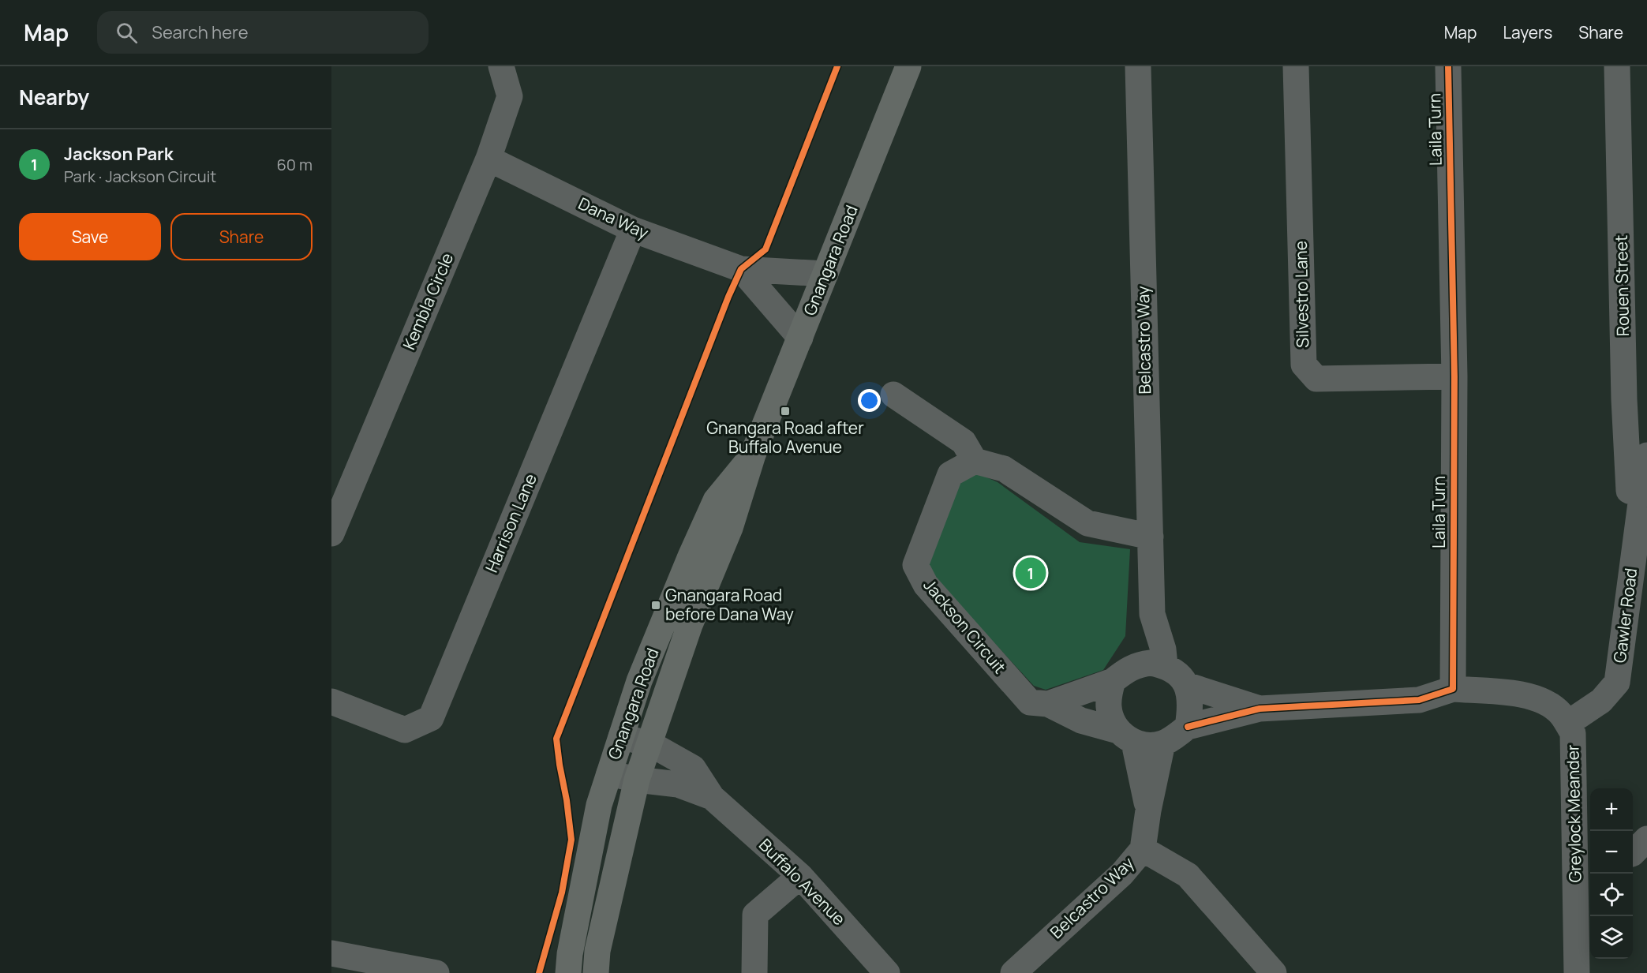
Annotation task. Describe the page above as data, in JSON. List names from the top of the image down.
{
  "streets": {
    "main road": ["Gnangara Road"],
    "street": [
      "Laila Turn",
      "Dana Way",
      "Rouen Street",
      "Silvestro Lane",
      "Kembla Circle",
      "Belcastro Way",
      "Harrison Lane",
      "Gawler Road",
      "Jackson Circuit",
      "Greylock Meander",
      "Buffalo Avenue"
    ]
  },
  "crossings": [
    ["Laila Turn", "Silvestro Lane"],
    ["Laila Turn", "Greylock Meander"],
    ["Dana Way", "Gnangara Road"],
    ["Dana Way", "Kembla Circle"],
    ["Dana Way", "Harrison Lane"],
    ["Gnangara Road", "Buffalo Avenue"],
    ["Rouen Street", "Gawler Road"],
    ["Belcastro Way", "Jackson Circuit"],
    ["Gawler Road", "Greylock Meander"]
  ],
  "places": {
    "transit": ["Gnangara Road after Buffalo Avenue", "Gnangara Road before Dana Way"]
  },
  "page": {
    "header": "Map",
    "search": "Search here",
    "nav": ["Map", "Layers", "Share"],
    "heading": "Nearby",
    "list": [
      {
        "mark": "1",
        "name": "Jackson Park",
        "note": "Park · Jackson Circuit",
        "value": "60 m"
      }
    ],
    "buttons": ["Save", "Share"],
    "pins": "1",
    "map_buttons": ["+", "−"]
  }
}
